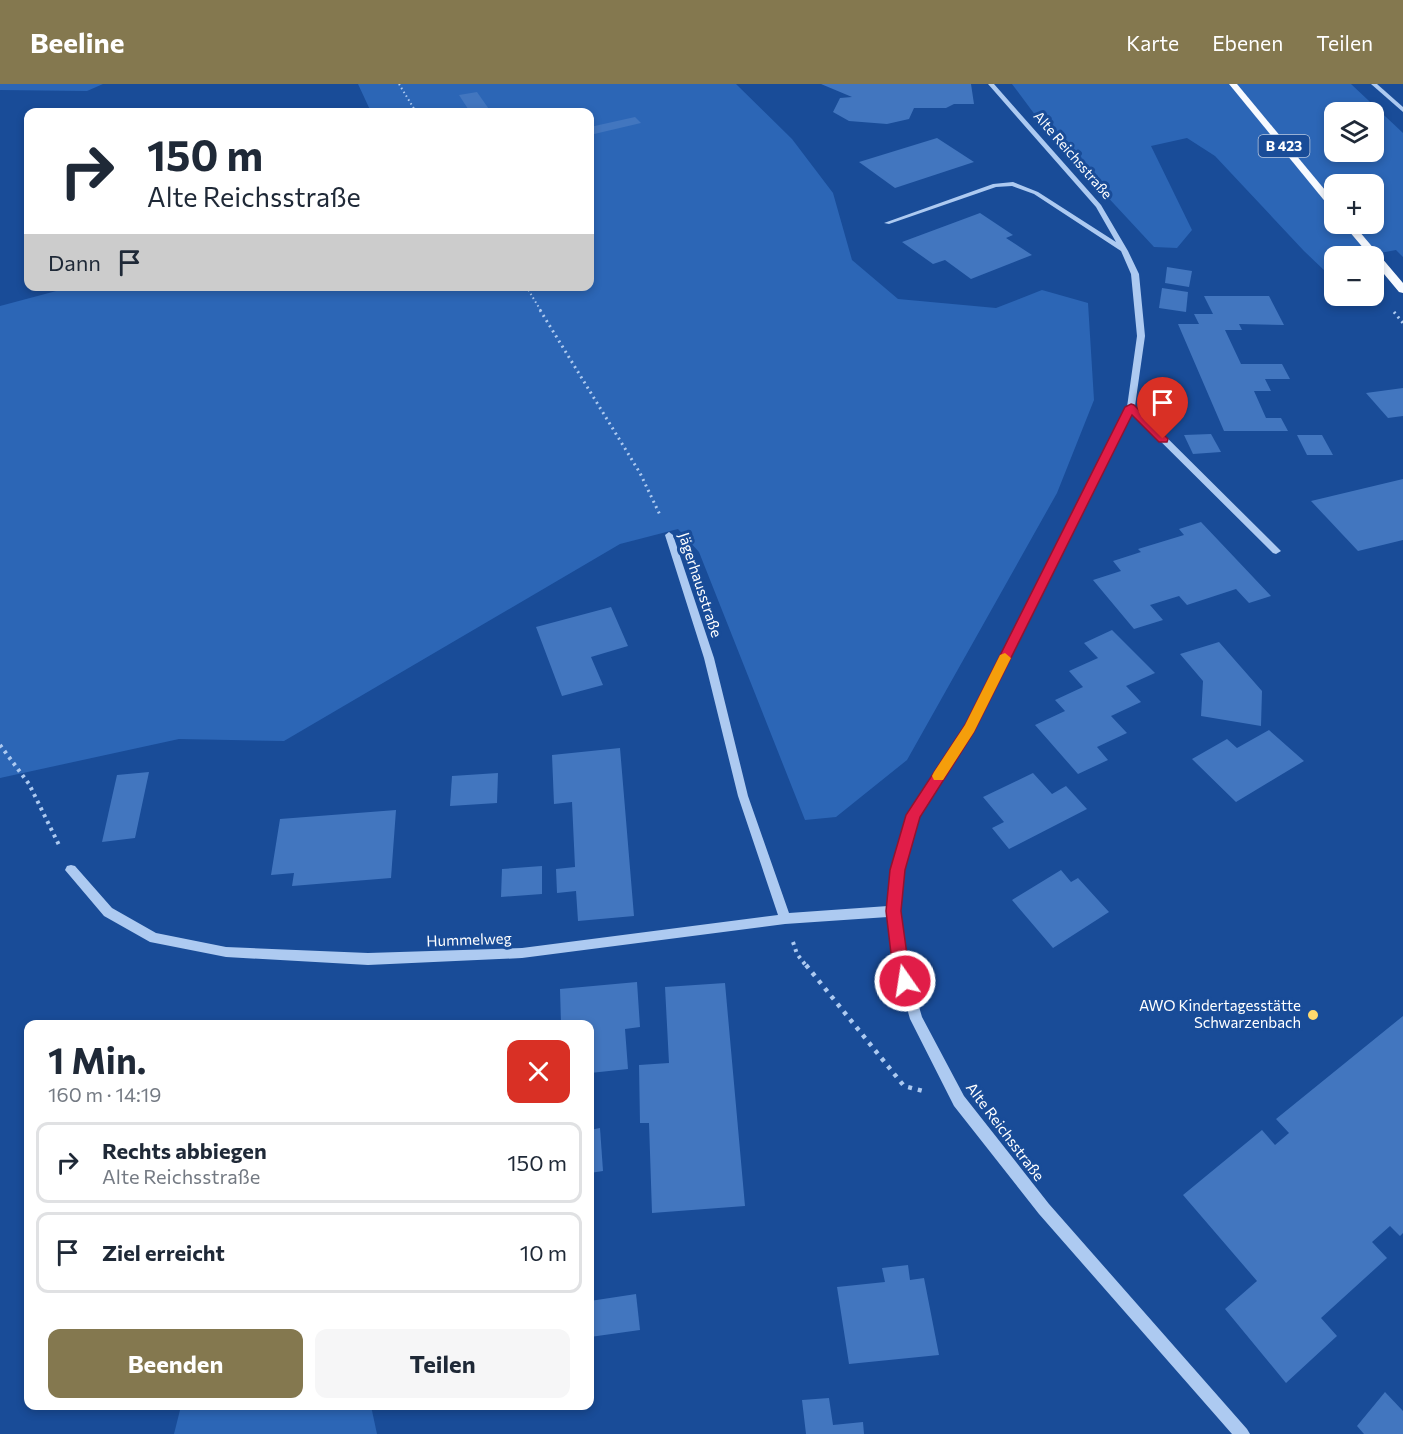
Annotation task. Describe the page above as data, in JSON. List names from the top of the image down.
{
  "streets": {
    "main road": ["B 423"],
    "street": ["Alte Reichsstraße", "Jägerhausstraße", "Hummelweg"]
  },
  "crossings": [
    ["Alte Reichsstraße", "Hummelweg"],
    ["Jägerhausstraße", "Hummelweg"]
  ],
  "places": ["AWO Kindertagesstätte Schwarzenbach"],
  "page": {
    "header": "Beeline",
    "nav": ["Karte", "Ebenen", "Teilen"],
    "map_buttons": ["+", "−"],
    "turn": ["150 m", "Alte Reichsstraße"],
    "then": "Dann",
    "heading": ["1 Min.", "160 m · 14:19"],
    "list": [
      {
        "name": "Rechts abbiegen",
        "note": "Alte Reichsstraße",
        "value": "150 m"
      },
      {
        "name": "Ziel erreicht",
        "value": "10 m"
      }
    ],
    "buttons": ["Beenden", "Teilen"]
  }
}
